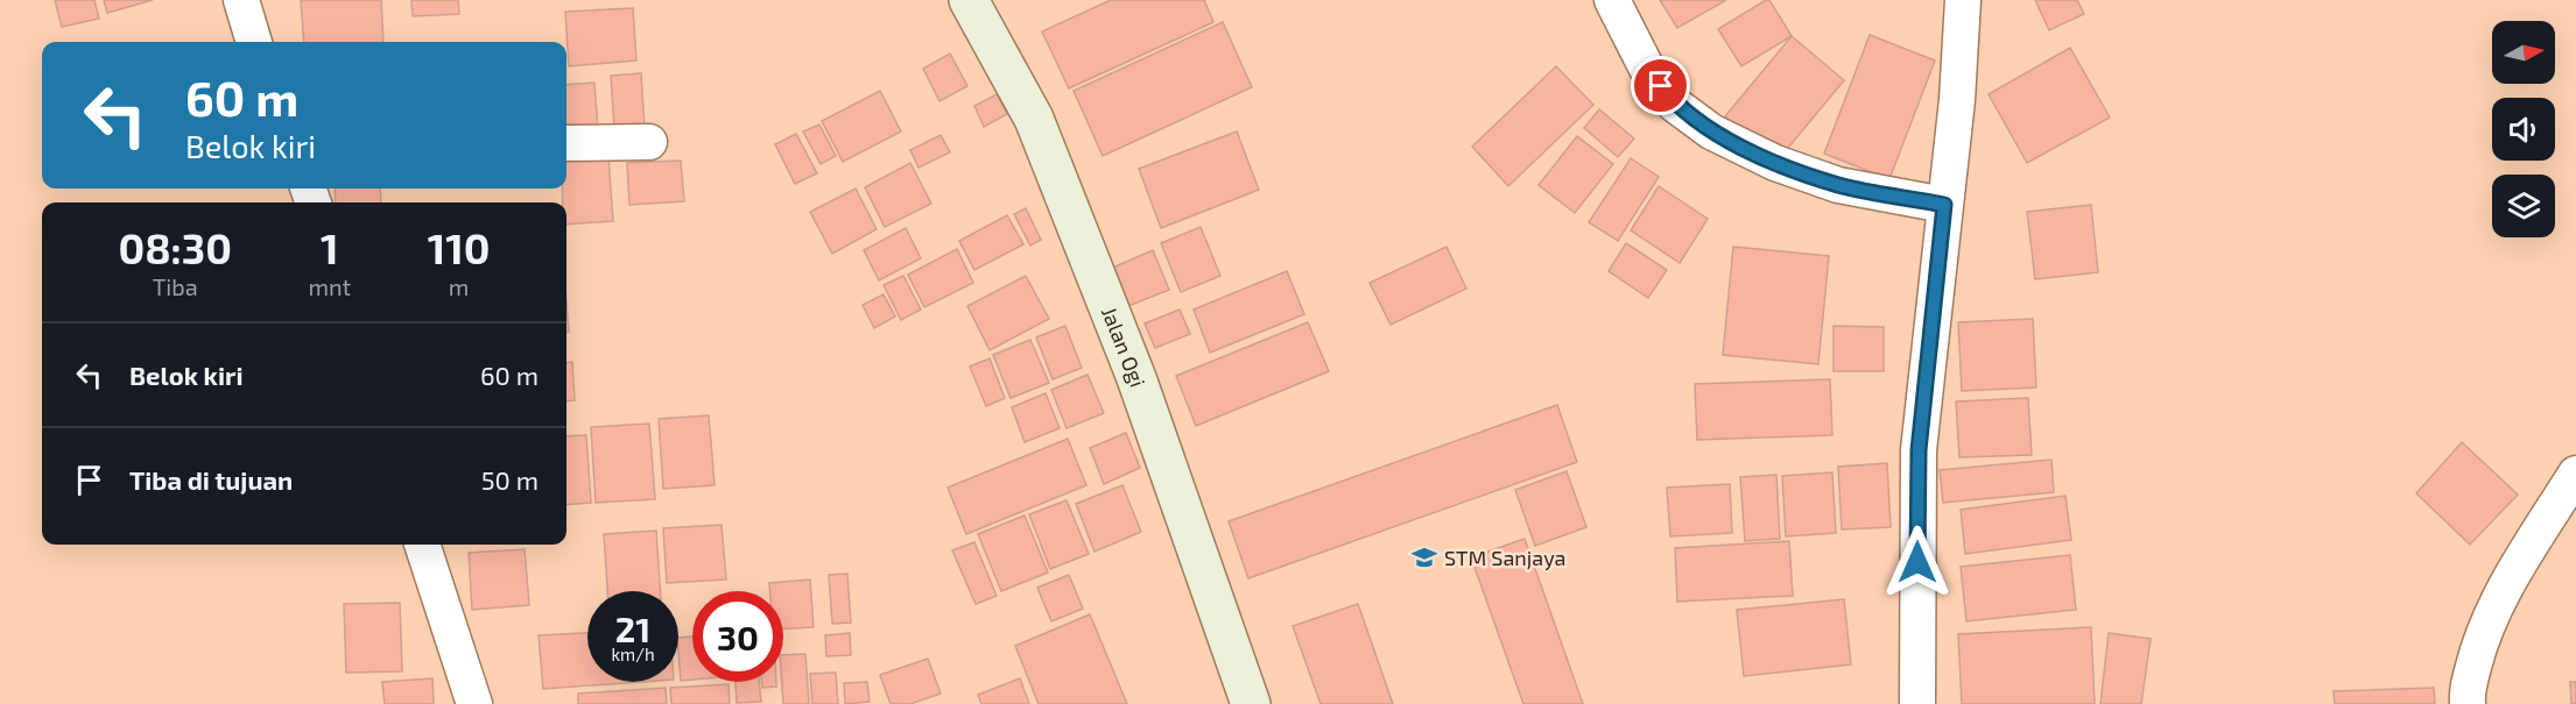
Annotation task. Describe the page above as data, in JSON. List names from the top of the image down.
{
  "streets": {
    "street": ["Jalan Ogi"]
  },
  "places": {
    "school or university": ["STM Sanjaya"]
  },
  "north": "right",
  "page": {
    "turn": ["60 m", "Belok kiri"],
    "eta": [
      "08:30",
      "Tiba",
      "1",
      "mnt",
      "110",
      "m"
    ],
    "list": [
      {
        "name": "Belok kiri",
        "value": "60 m"
      },
      {
        "name": "Tiba di tujuan",
        "value": "50 m"
      }
    ],
    "speed": "21 km/h",
    "limit": "30"
  }
}
